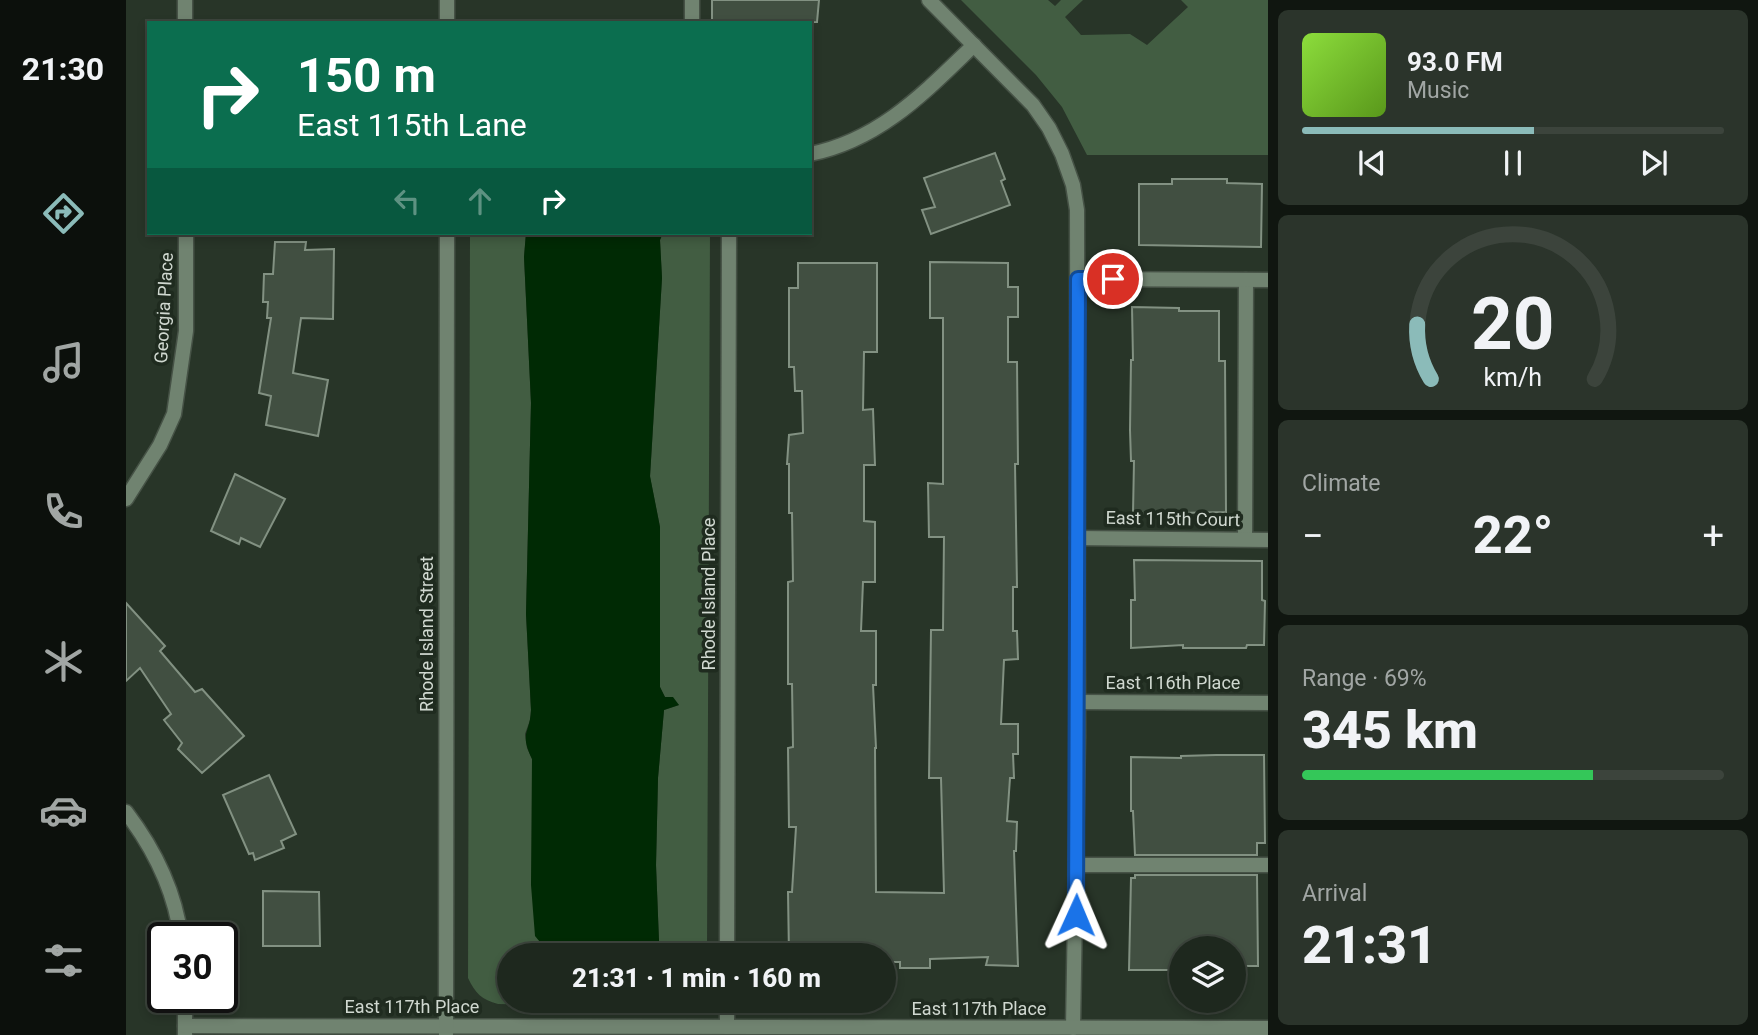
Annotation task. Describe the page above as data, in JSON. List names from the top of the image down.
{
  "streets": {
    "street": [
      "Georgia Place",
      "East 115th Court",
      "Rhode Island Place",
      "Rhode Island Street",
      "East 116th Place",
      "East 117th Place"
    ]
  },
  "crossings": [
    ["Rhode Island Street", "East 117th Place"]
  ],
  "page": {
    "tabs": "21:30",
    "turn": ["150 m", "East 115th Lane"],
    "song": ["93.0 FM", "Music"],
    "tile": [
      "Climate",
      ["Range · 69%", "345 km"],
      ["Arrival", "21:31"]
    ],
    "heat": ["−", "22°", "+"],
    "limit": "30",
    "trip": "21:31 · 1 min · 160 m",
    "gauge": ["20", "km/h"]
  }
}
